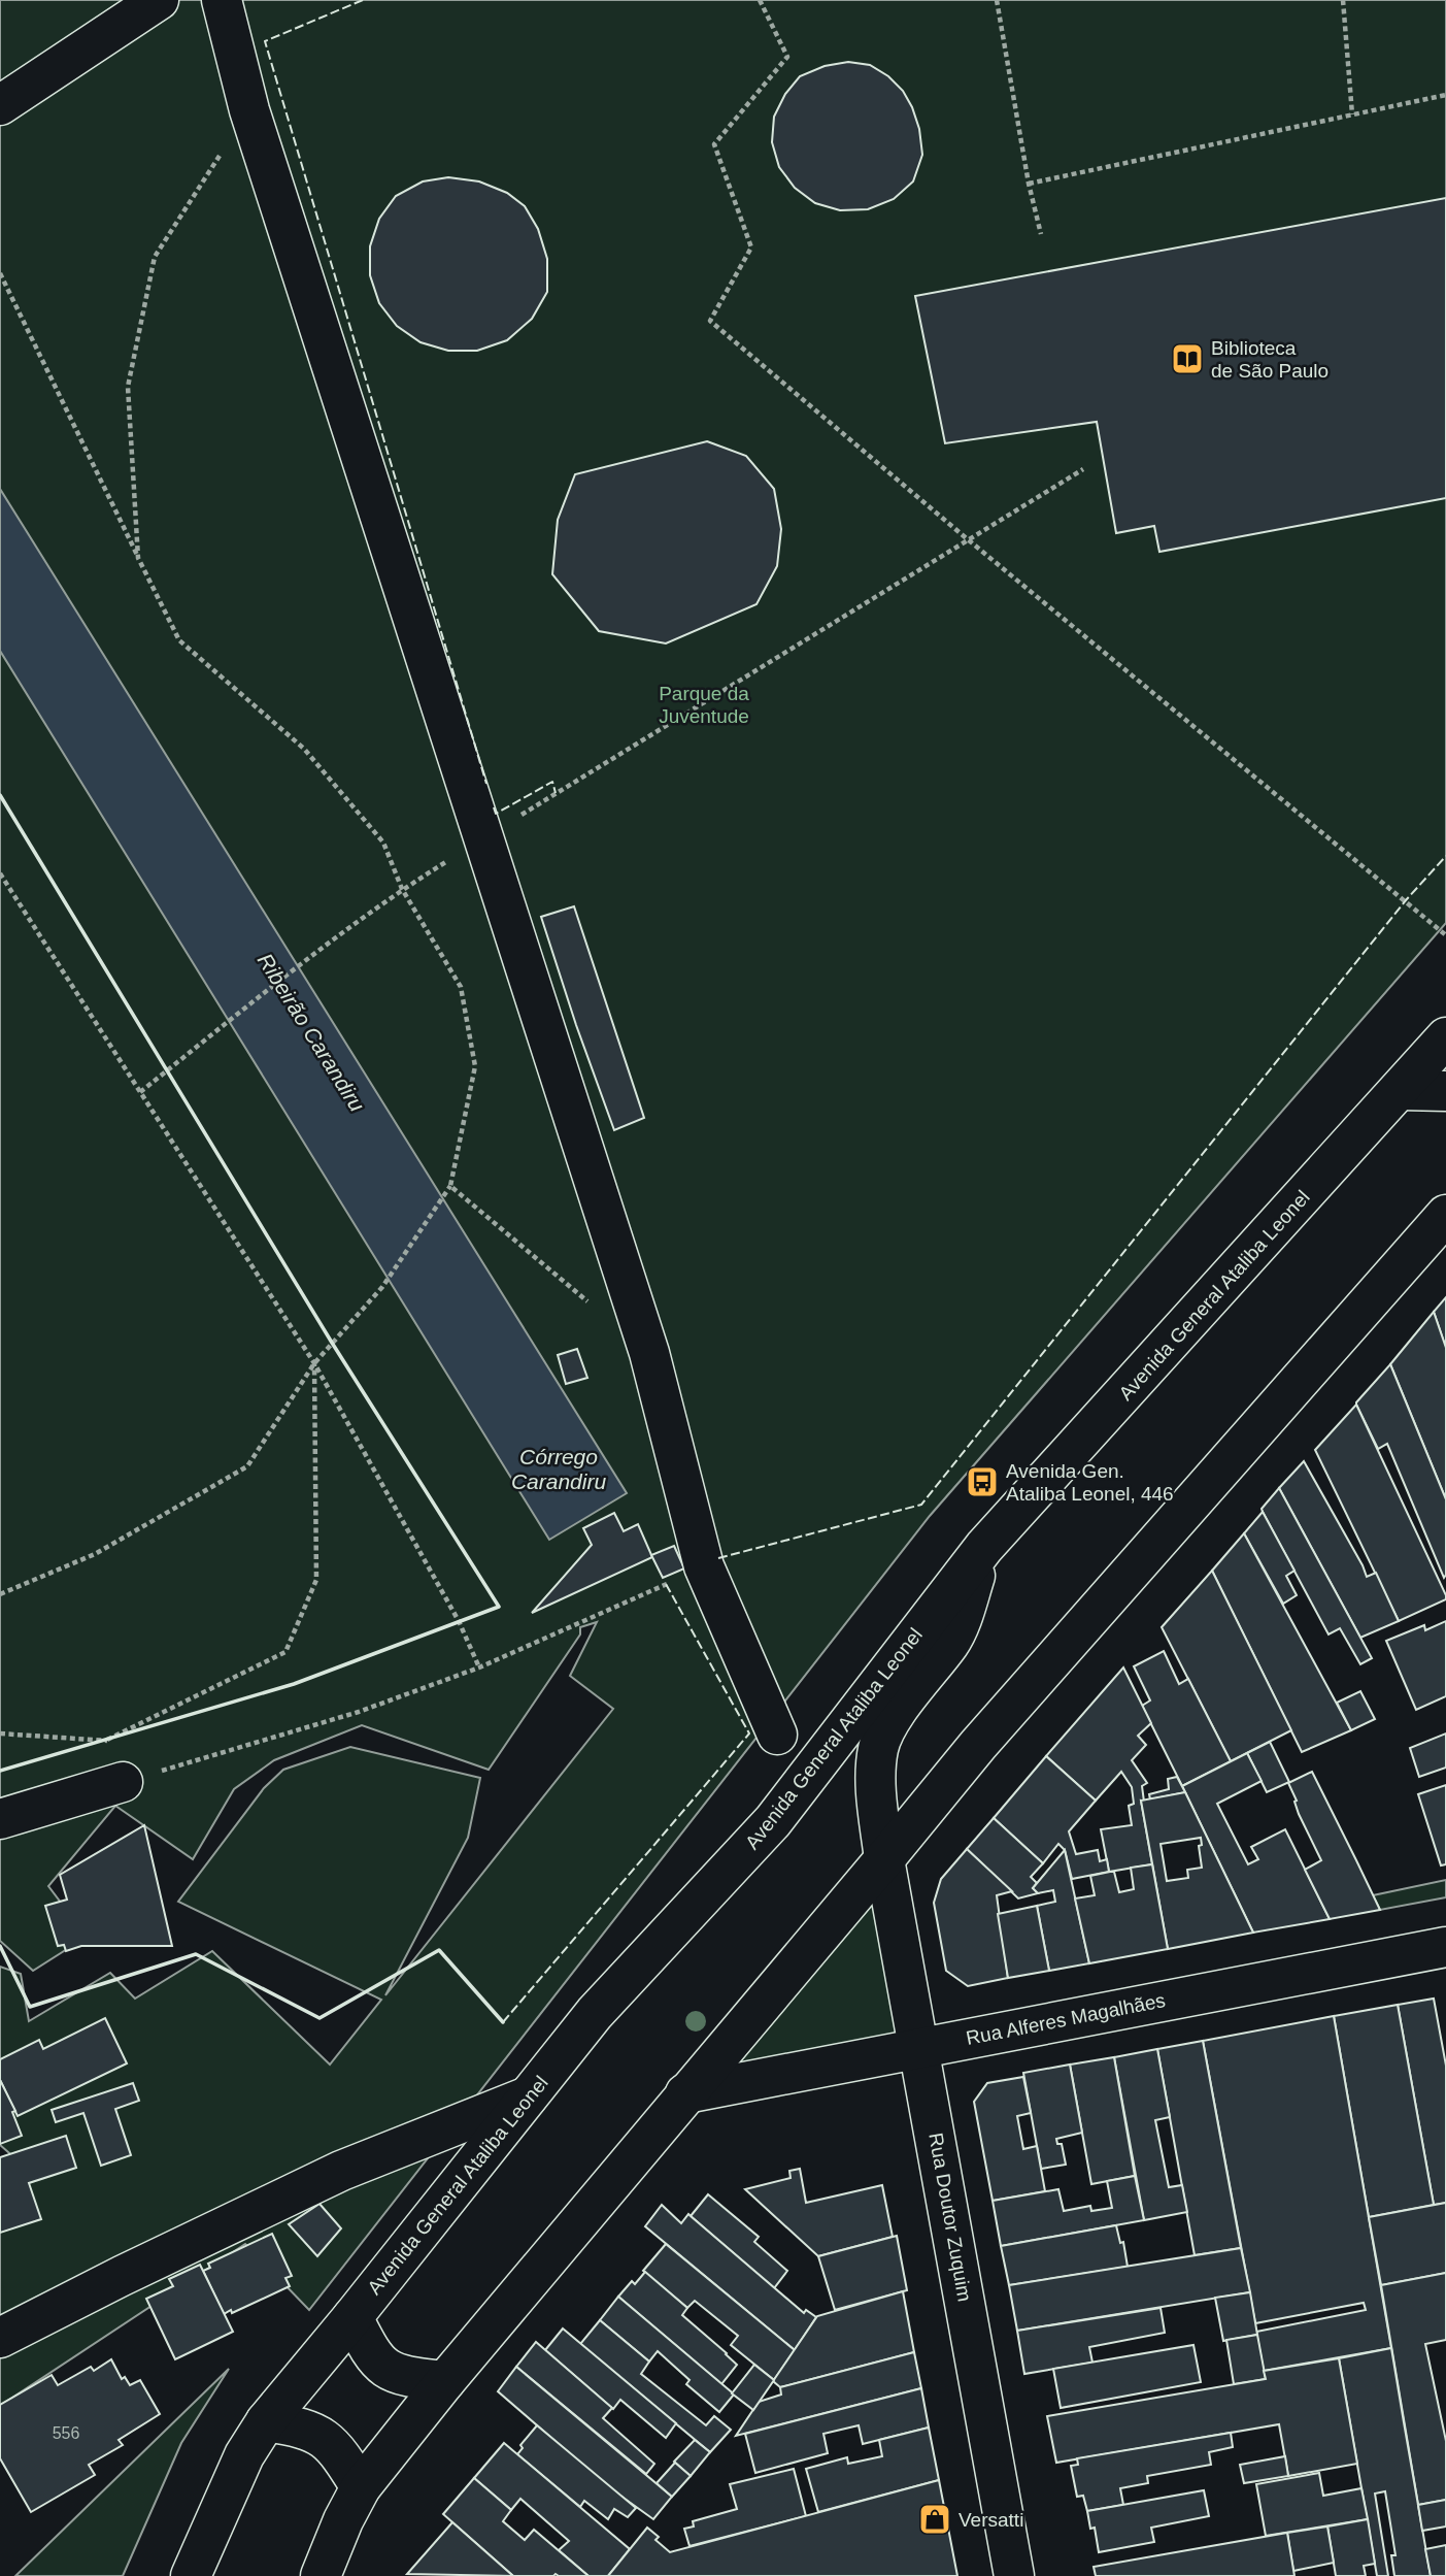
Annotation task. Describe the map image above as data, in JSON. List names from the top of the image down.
{
  "streets": {
    "main road": ["Avenida General Ataliba Leonel", "Rua Alferes Magalhães", "Rua Doutor Zuquim"]
  },
  "crossings": [
    ["Avenida General Ataliba Leonel", "Rua Doutor Zuquim"],
    ["Rua Alferes Magalhães", "Rua Doutor Zuquim"]
  ],
  "water": ["Ribeirão Carandiru", "Córrego Carandiru"],
  "parks": ["Parque da Juventude"],
  "places": {
    "library": ["Biblioteca de São Paulo"],
    "bus stop": ["Avenida Gen. Ataliba Leonel, 446"],
    "shop": ["Versatti"]
  },
  "house_numbers": ["556"]
}
